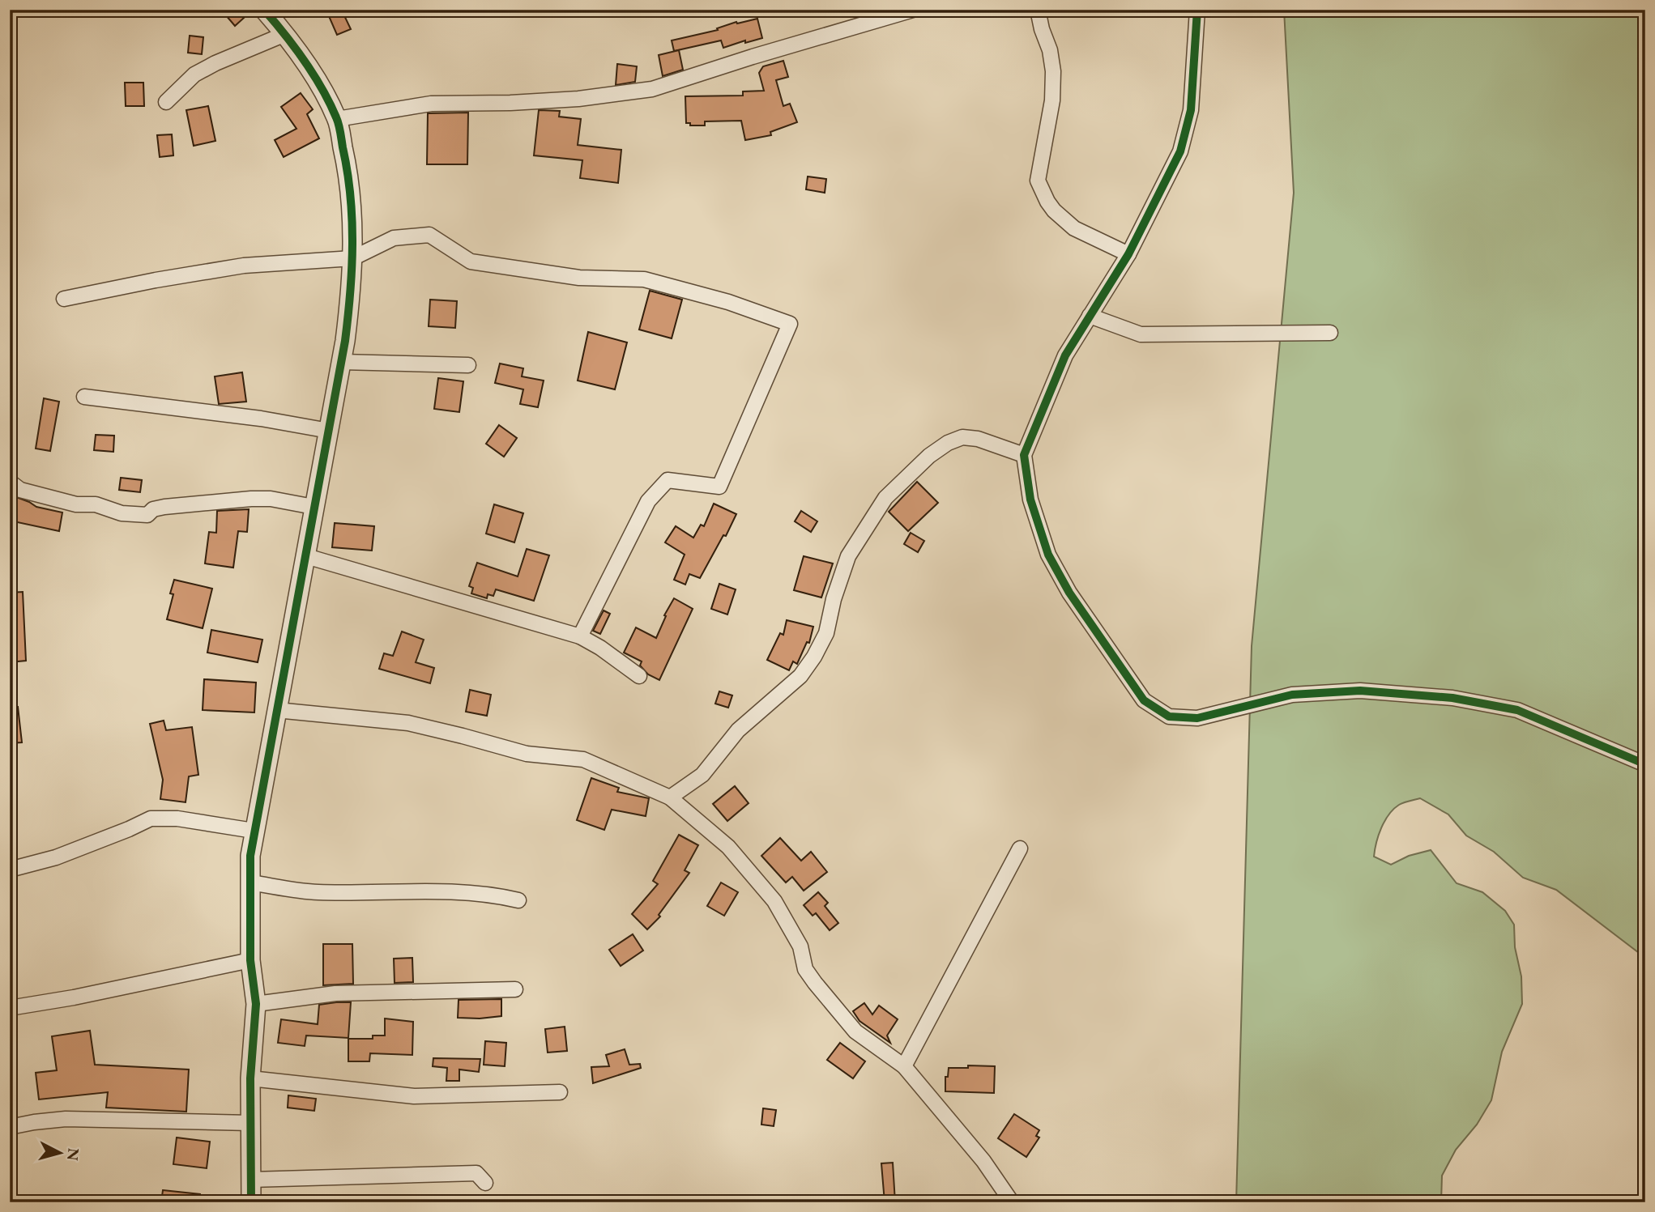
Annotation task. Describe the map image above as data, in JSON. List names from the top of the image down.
{
  "north": "right"
}
